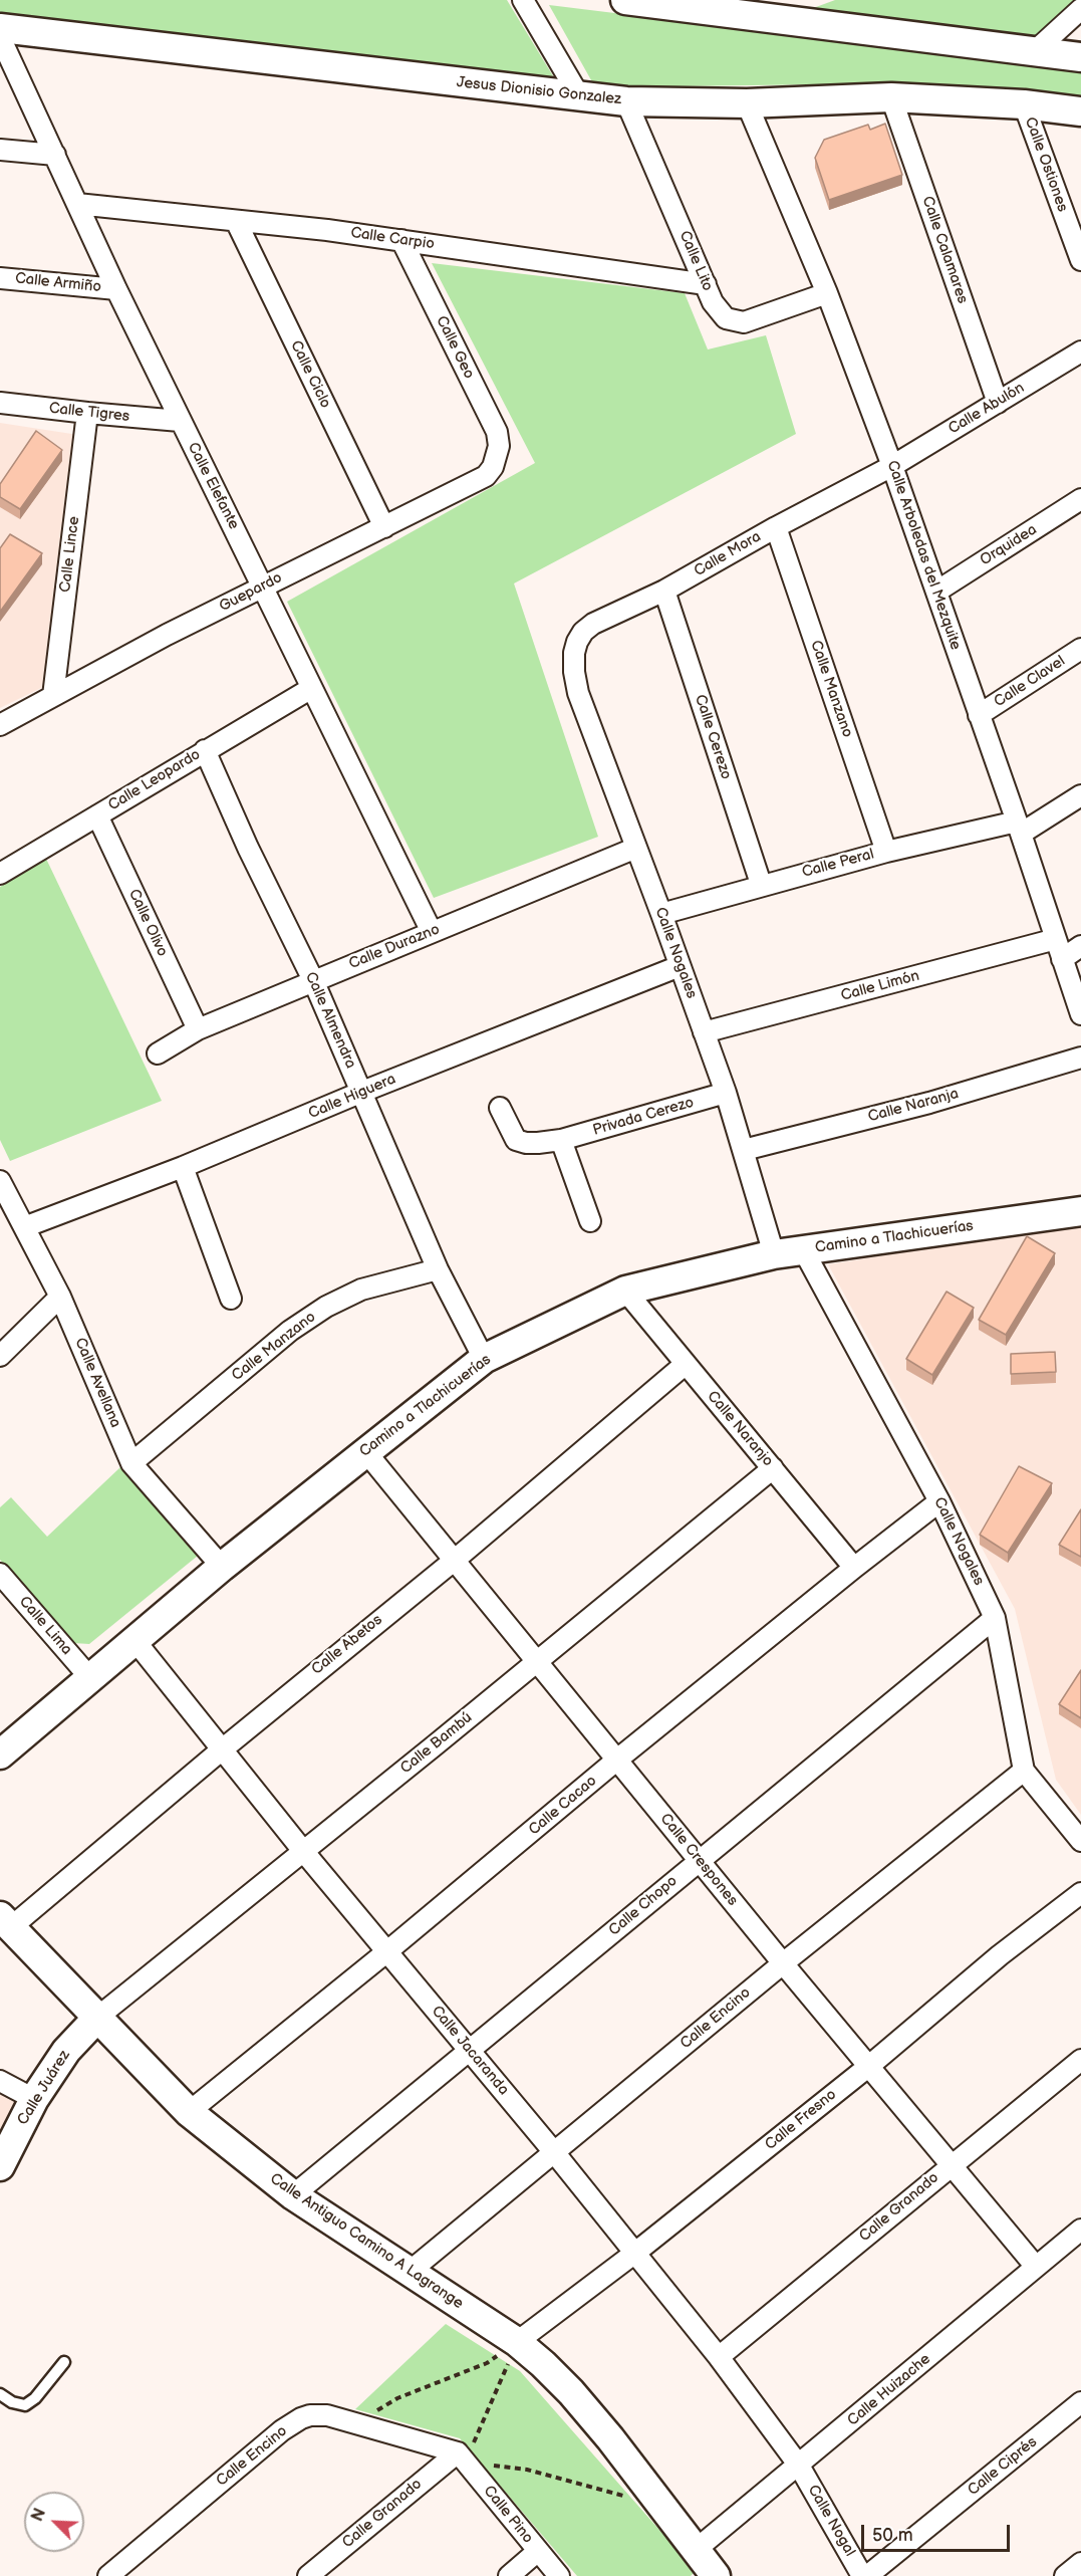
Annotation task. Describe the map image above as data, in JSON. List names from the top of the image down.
{
  "streets": {
    "street": [
      "Jesus Dionisio Gonzalez",
      "Calle Ostiones",
      "Calle Carpio",
      "Calle Calamares",
      "Calle Lito",
      "Calle Armiño",
      "Calle Geo",
      "Calle Ciclo",
      "Calle Abulón",
      "Calle Tigres",
      "Calle Elefante",
      "Orquidea",
      "Calle Lince",
      "Calle Mora",
      "Calle Arboledas del Mezquite",
      "Guepardo",
      "Calle Clavel",
      "Calle Manzano",
      "Calle Cerezo",
      "Calle Leopardo",
      "Calle Peral",
      "Calle Olivo",
      "Calle Durazno",
      "Calle Nogales",
      "Calle Limón",
      "Calle Almendra",
      "Calle Higuera",
      "Calle Naranja",
      "Privada Cerezo",
      "Camino a Tlachicuerías",
      "Calle Avellana",
      "Calle Naranjo",
      "Calle Lima",
      "Calle Abetos",
      "Calle Bambú",
      "Calle Cacao",
      "Calle Crespones",
      "Calle Chopo",
      "Calle Encino",
      "Calle Jacaranda",
      "Calle Juárez",
      "Calle Fresno",
      "Calle Granado",
      "Calle Antiguo Camino A Lagrange",
      "Calle Huizache",
      "Calle Ciprés",
      "Calle Pino",
      "Calle Nogal"
    ]
  },
  "crossings": [
    ["Jesus Dionisio Gonzalez", "Calle Ostiones"],
    ["Jesus Dionisio Gonzalez", "Calle Calamares"],
    ["Jesus Dionisio Gonzalez", "Calle Lito"],
    ["Jesus Dionisio Gonzalez", "Calle Arboledas del Mezquite"],
    ["Calle Carpio", "Calle Lito"],
    ["Calle Carpio", "Calle Geo"],
    ["Calle Carpio", "Calle Ciclo"],
    ["Calle Carpio", "Calle Elefante"],
    ["Calle Calamares", "Calle Abulón"],
    ["Calle Lito", "Calle Arboledas del Mezquite"],
    ["Calle Armiño", "Calle Elefante"],
    ["Calle Geo", "Guepardo"],
    ["Calle Ciclo", "Guepardo"],
    ["Calle Abulón", "Calle Mora"],
    ["Calle Abulón", "Calle Arboledas del Mezquite"],
    ["Calle Tigres", "Calle Elefante"],
    ["Calle Tigres", "Calle Lince"],
    ["Calle Elefante", "Guepardo"],
    ["Calle Elefante", "Calle Leopardo"],
    ["Calle Elefante", "Calle Durazno"],
    ["Orquidea", "Calle Arboledas del Mezquite"],
    ["Calle Lince", "Guepardo"],
    ["Calle Mora", "Calle Arboledas del Mezquite"],
    ["Calle Mora", "Calle Manzano"],
    ["Calle Mora", "Calle Cerezo"],
    ["Calle Mora", "Calle Nogales"],
    ["Calle Arboledas del Mezquite", "Calle Clavel"],
    ["Calle Arboledas del Mezquite", "Calle Peral"],
    ["Calle Arboledas del Mezquite", "Calle Limón"],
    ["Calle Manzano", "Calle Peral"],
    ["Calle Manzano", "Calle Almendra"],
    ["Calle Manzano", "Calle Avellana"],
    ["Calle Cerezo", "Calle Peral"],
    ["Calle Leopardo", "Calle Olivo"],
    ["Calle Leopardo", "Calle Almendra"],
    ["Calle Peral", "Calle Nogales"],
    ["Calle Olivo", "Calle Durazno"],
    ["Calle Durazno", "Calle Nogales"],
    ["Calle Durazno", "Calle Almendra"],
    ["Calle Nogales", "Calle Limón"],
    ["Calle Nogales", "Calle Higuera"],
    ["Calle Nogales", "Calle Naranja"],
    ["Calle Nogales", "Privada Cerezo"],
    ["Calle Nogales", "Camino a Tlachicuerías"],
    ["Calle Nogales", "Calle Cacao"],
    ["Calle Nogales", "Calle Chopo"],
    ["Calle Nogales", "Calle Encino"],
    ["Calle Almendra", "Calle Higuera"],
    ["Calle Almendra", "Camino a Tlachicuerías"],
    ["Calle Higuera", "Calle Avellana"],
    ["Camino a Tlachicuerías", "Calle Avellana"],
    ["Camino a Tlachicuerías", "Calle Naranjo"],
    ["Camino a Tlachicuerías", "Calle Lima"],
    ["Camino a Tlachicuerías", "Calle Crespones"],
    ["Camino a Tlachicuerías", "Calle Jacaranda"],
    ["Calle Naranjo", "Calle Abetos"],
    ["Calle Naranjo", "Calle Bambú"],
    ["Calle Naranjo", "Calle Cacao"],
    ["Calle Abetos", "Calle Crespones"],
    ["Calle Abetos", "Calle Jacaranda"],
    ["Calle Abetos", "Calle Antiguo Camino A Lagrange"],
    ["Calle Bambú", "Calle Crespones"],
    ["Calle Bambú", "Calle Jacaranda"],
    ["Calle Bambú", "Calle Juárez"],
    ["Calle Bambú", "Calle Antiguo Camino A Lagrange"],
    ["Calle Cacao", "Calle Crespones"],
    ["Calle Cacao", "Calle Jacaranda"],
    ["Calle Cacao", "Calle Antiguo Camino A Lagrange"],
    ["Calle Crespones", "Calle Chopo"],
    ["Calle Crespones", "Calle Encino"],
    ["Calle Crespones", "Calle Fresno"],
    ["Calle Crespones", "Calle Granado"],
    ["Calle Crespones", "Calle Huizache"],
    ["Calle Chopo", "Calle Jacaranda"],
    ["Calle Chopo", "Calle Antiguo Camino A Lagrange"],
    ["Calle Encino", "Calle Jacaranda"],
    ["Calle Encino", "Calle Granado"],
    ["Calle Encino", "Calle Antiguo Camino A Lagrange"],
    ["Calle Encino", "Calle Pino"],
    ["Calle Jacaranda", "Calle Fresno"],
    ["Calle Jacaranda", "Calle Granado"],
    ["Calle Jacaranda", "Calle Huizache"],
    ["Calle Jacaranda", "Calle Nogal"],
    ["Calle Juárez", "Calle Antiguo Camino A Lagrange"],
    ["Calle Fresno", "Calle Antiguo Camino A Lagrange"],
    ["Calle Granado", "Calle Pino"],
    ["Calle Antiguo Camino A Lagrange", "Calle Huizache"],
    ["Calle Huizache", "Calle Nogal"]
  ],
  "scale_bar": "50 m",
  "north": "top left"
}
